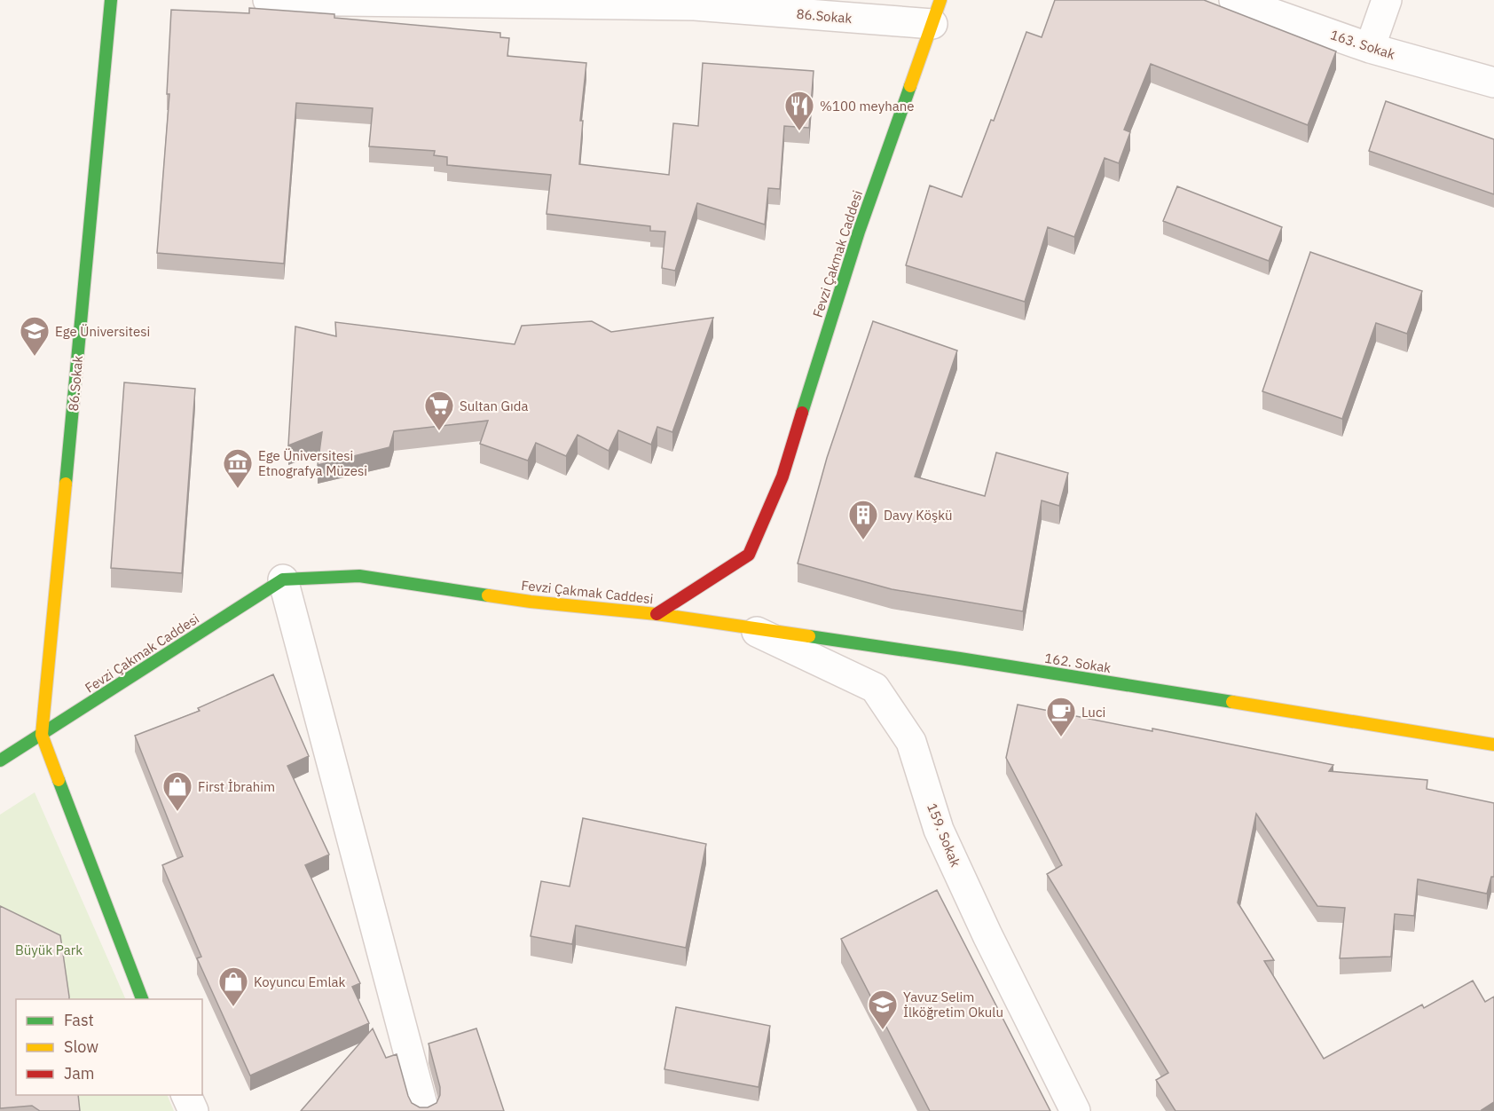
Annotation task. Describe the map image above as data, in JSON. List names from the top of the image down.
{
  "streets": {
    "street": [
      "86.Sokak",
      "163. Sokak",
      "Fevzi Çakmak Caddesi",
      "162. Sokak",
      "159. Sokak"
    ]
  },
  "crossings": [
    ["86.Sokak", "Fevzi Çakmak Caddesi"],
    ["Fevzi Çakmak Caddesi", "162. Sokak"],
    ["162. Sokak", "159. Sokak"]
  ],
  "parks": ["Büyük Park"],
  "places": {
    "restaurant": ["%100 meyhane"],
    "school or university": ["Ege Üniversitesi", "Yavuz Selim İlköğretim Okulu"],
    "supermarket": ["Sultan Gıda"],
    "museum": ["Ege Üniversitesi Etnografya Müzesi"],
    "building": ["Davy Köşkü"],
    "cafe": ["Luci"],
    "shop": ["First İbrahim", "Koyuncu Emlak"]
  },
  "legend": ["Fast", "Slow", "Jam"]
}
